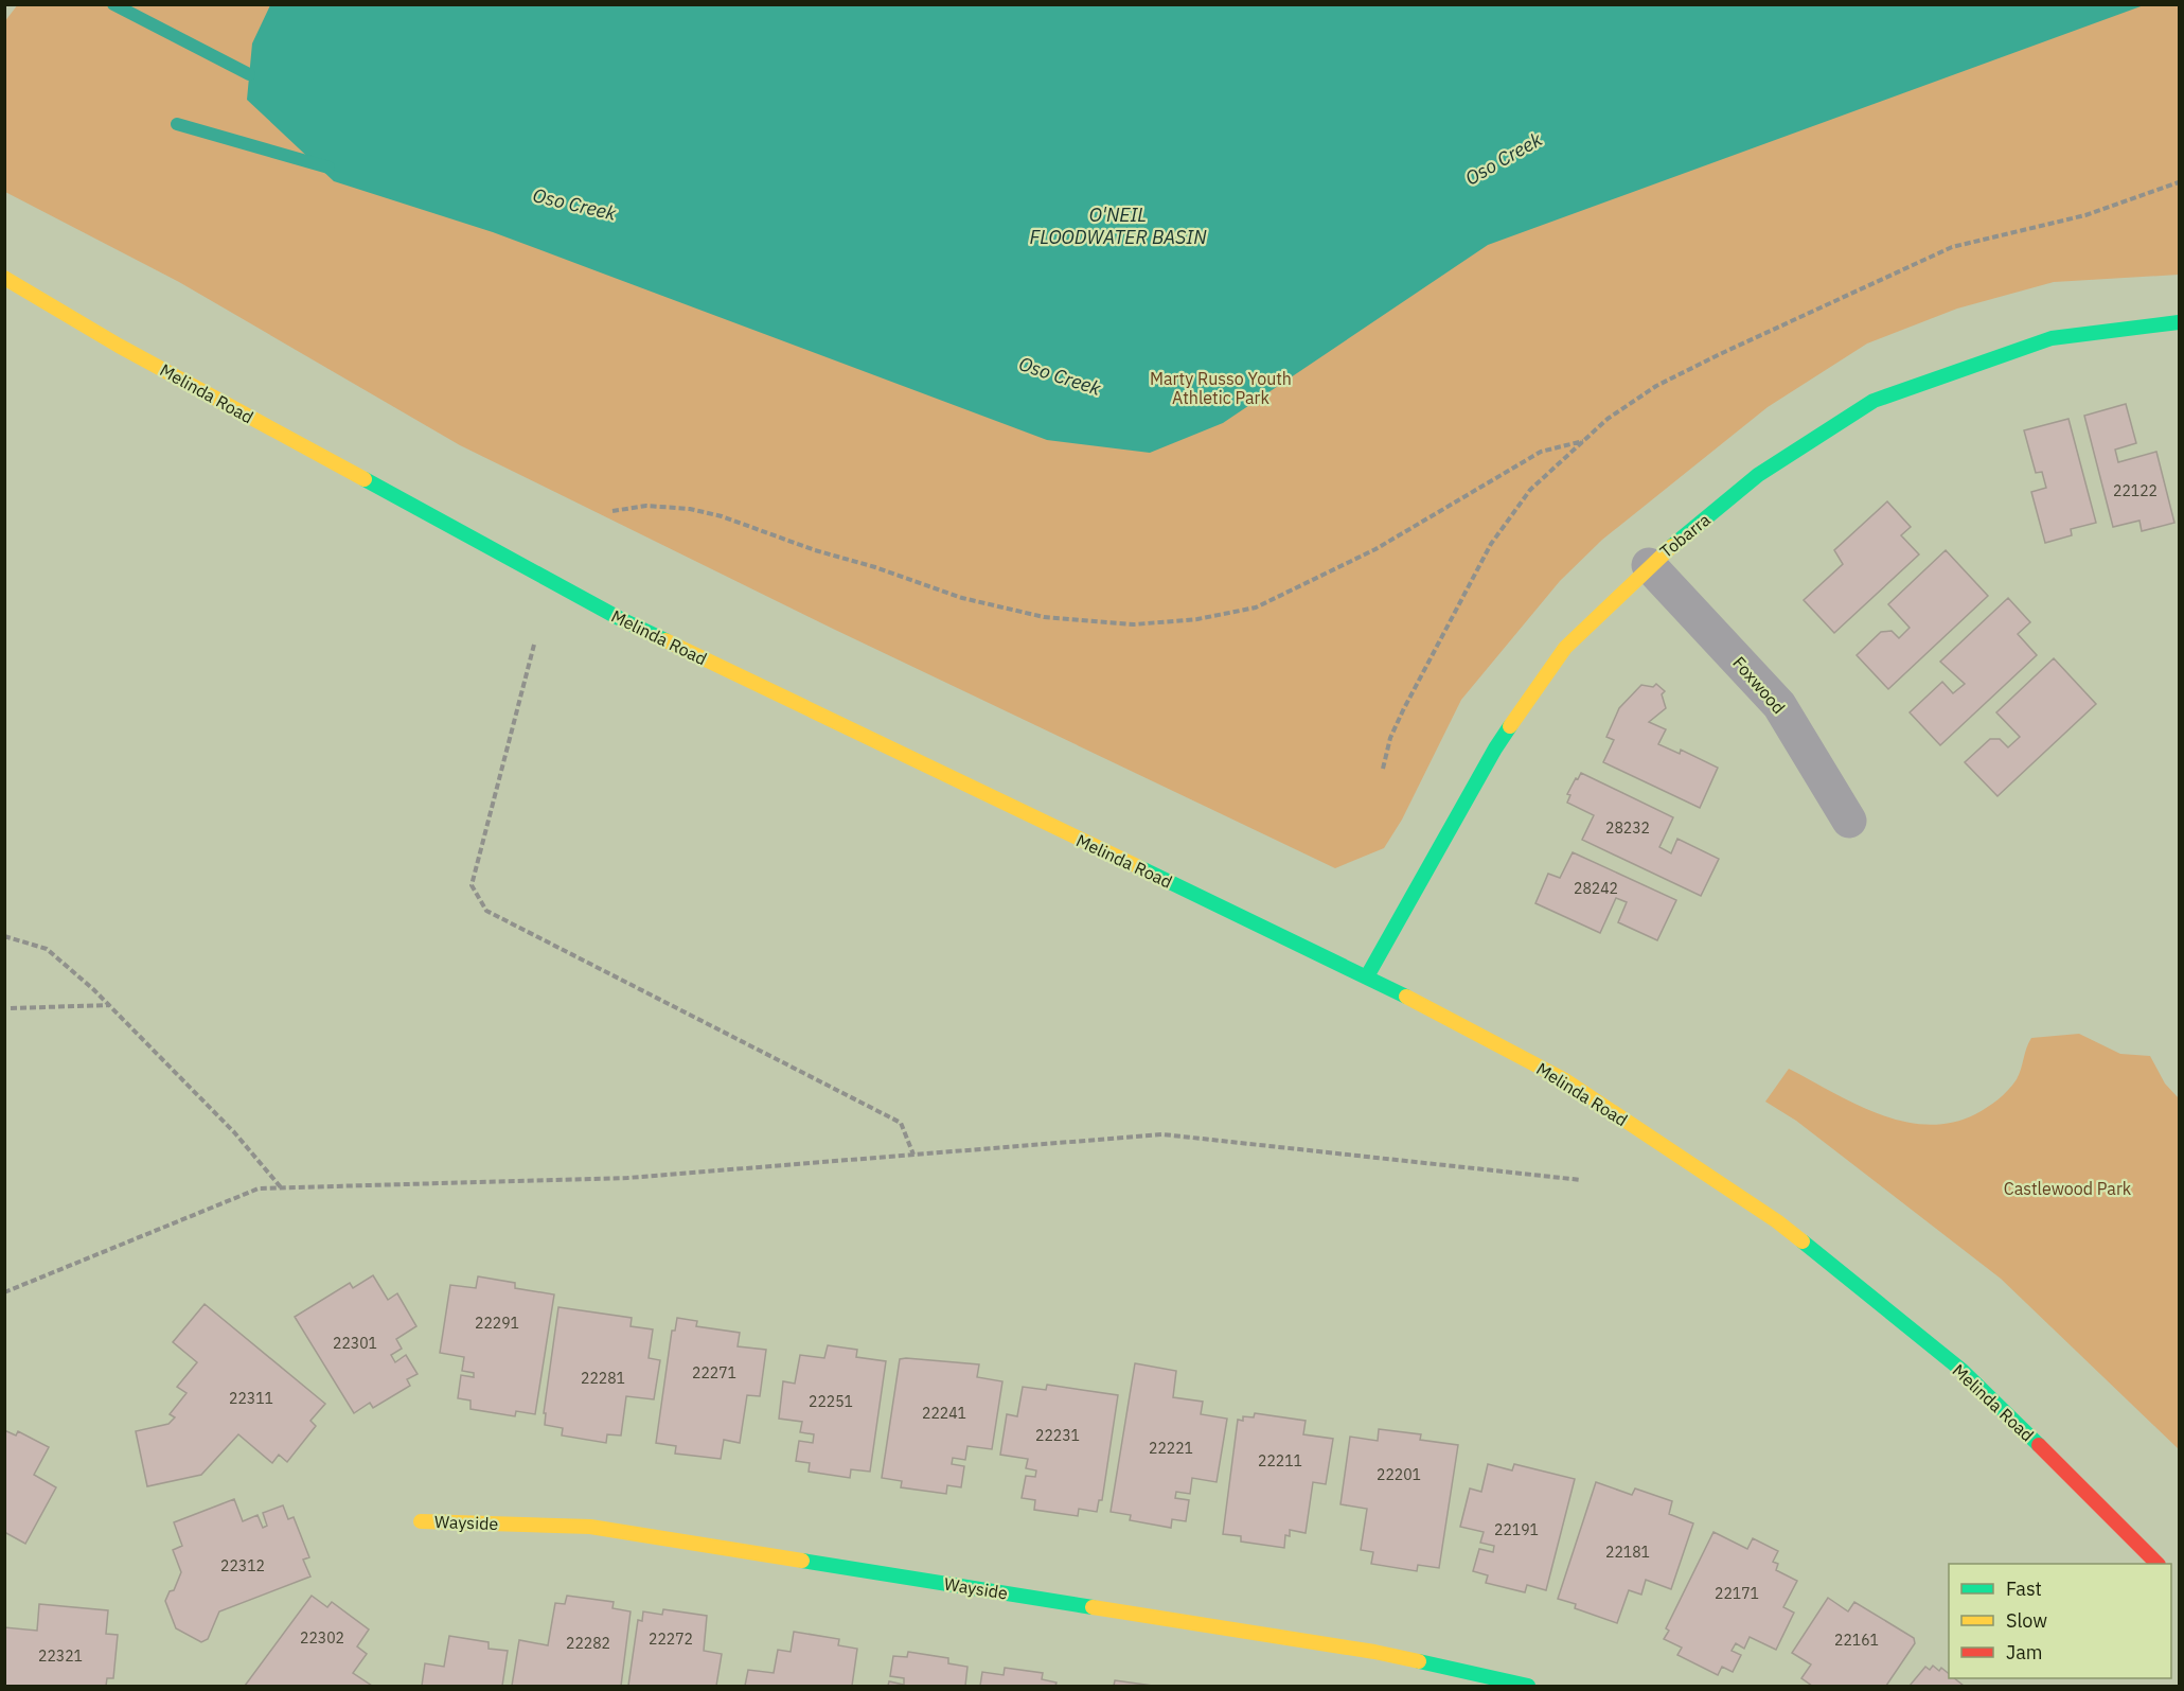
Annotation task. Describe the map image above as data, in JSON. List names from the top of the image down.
{
  "streets": {
    "main road": ["Melinda Road", "Tobarra", "Wayside"],
    "street": ["Foxwood"]
  },
  "crossings": [
    ["Melinda Road", "Tobarra"],
    ["Tobarra", "Foxwood"]
  ],
  "water": ["Oso Creek", "O'NEIL FLOODWATER BASIN"],
  "parks": ["Marty Russo Youth Athletic Park", "Castlewood Park"],
  "house_numbers": [
    "22122",
    "28232",
    "28242",
    "22291",
    "22301",
    "22271",
    "22281",
    "22311",
    "22251",
    "22241",
    "22231",
    "22221",
    "22211",
    "22201",
    "22191",
    "22181",
    "22312",
    "22171",
    "22302",
    "22272",
    "22161",
    "22282",
    "22321"
  ],
  "legend": ["Fast", "Slow", "Jam"]
}
